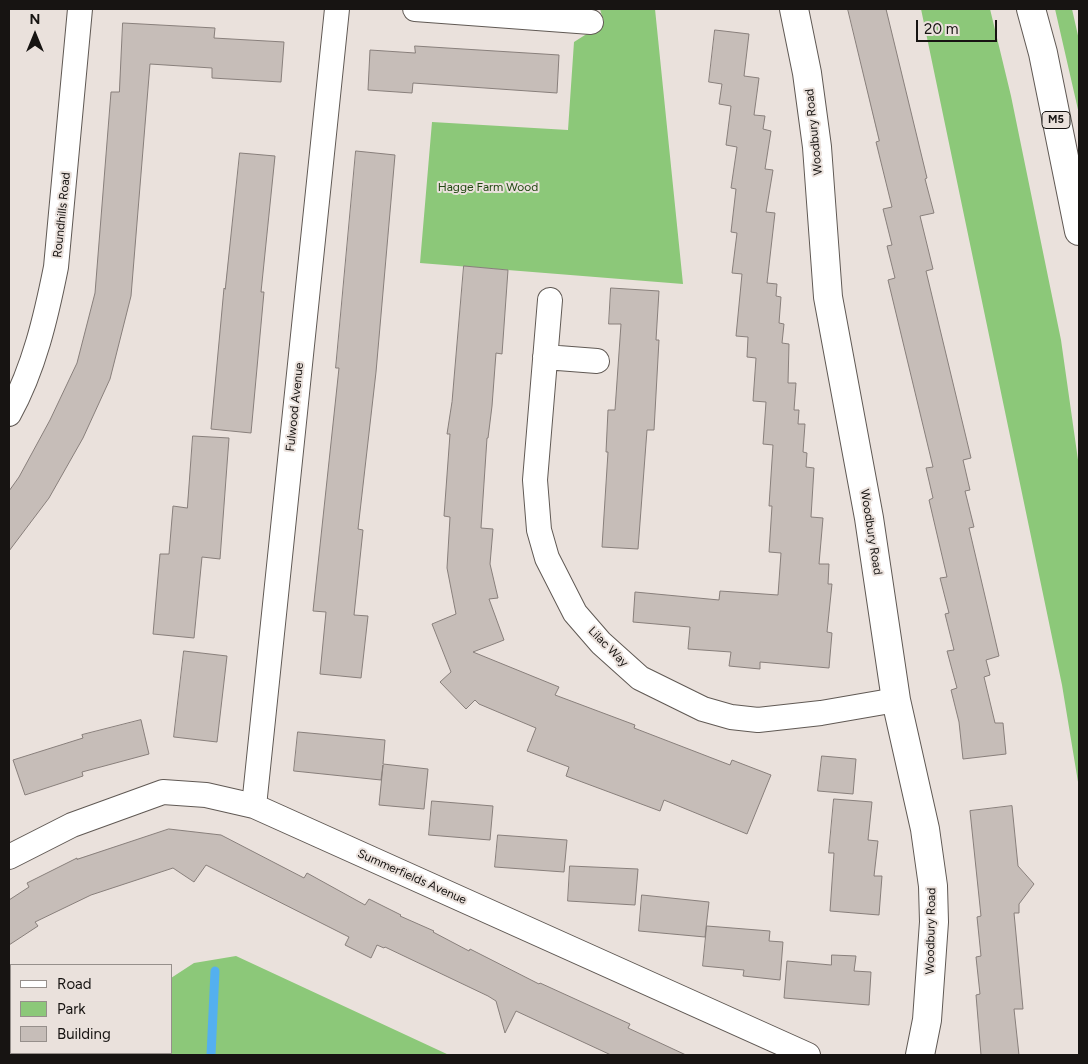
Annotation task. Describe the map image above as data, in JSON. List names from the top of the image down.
{
  "streets": {
    "main road": ["M5", "Woodbury Road"],
    "street": [
      "Roundhills Road",
      "Fulwood Avenue",
      "Lilac Way",
      "Summerfields Avenue"
    ]
  },
  "crossings": [
    ["Woodbury Road", "Lilac Way"],
    ["Fulwood Avenue", "Summerfields Avenue"]
  ],
  "parks": ["Hagge Farm Wood"],
  "legend": ["Road", "Park", "Building"],
  "scale_bar": "20 m",
  "north": "top"
}
